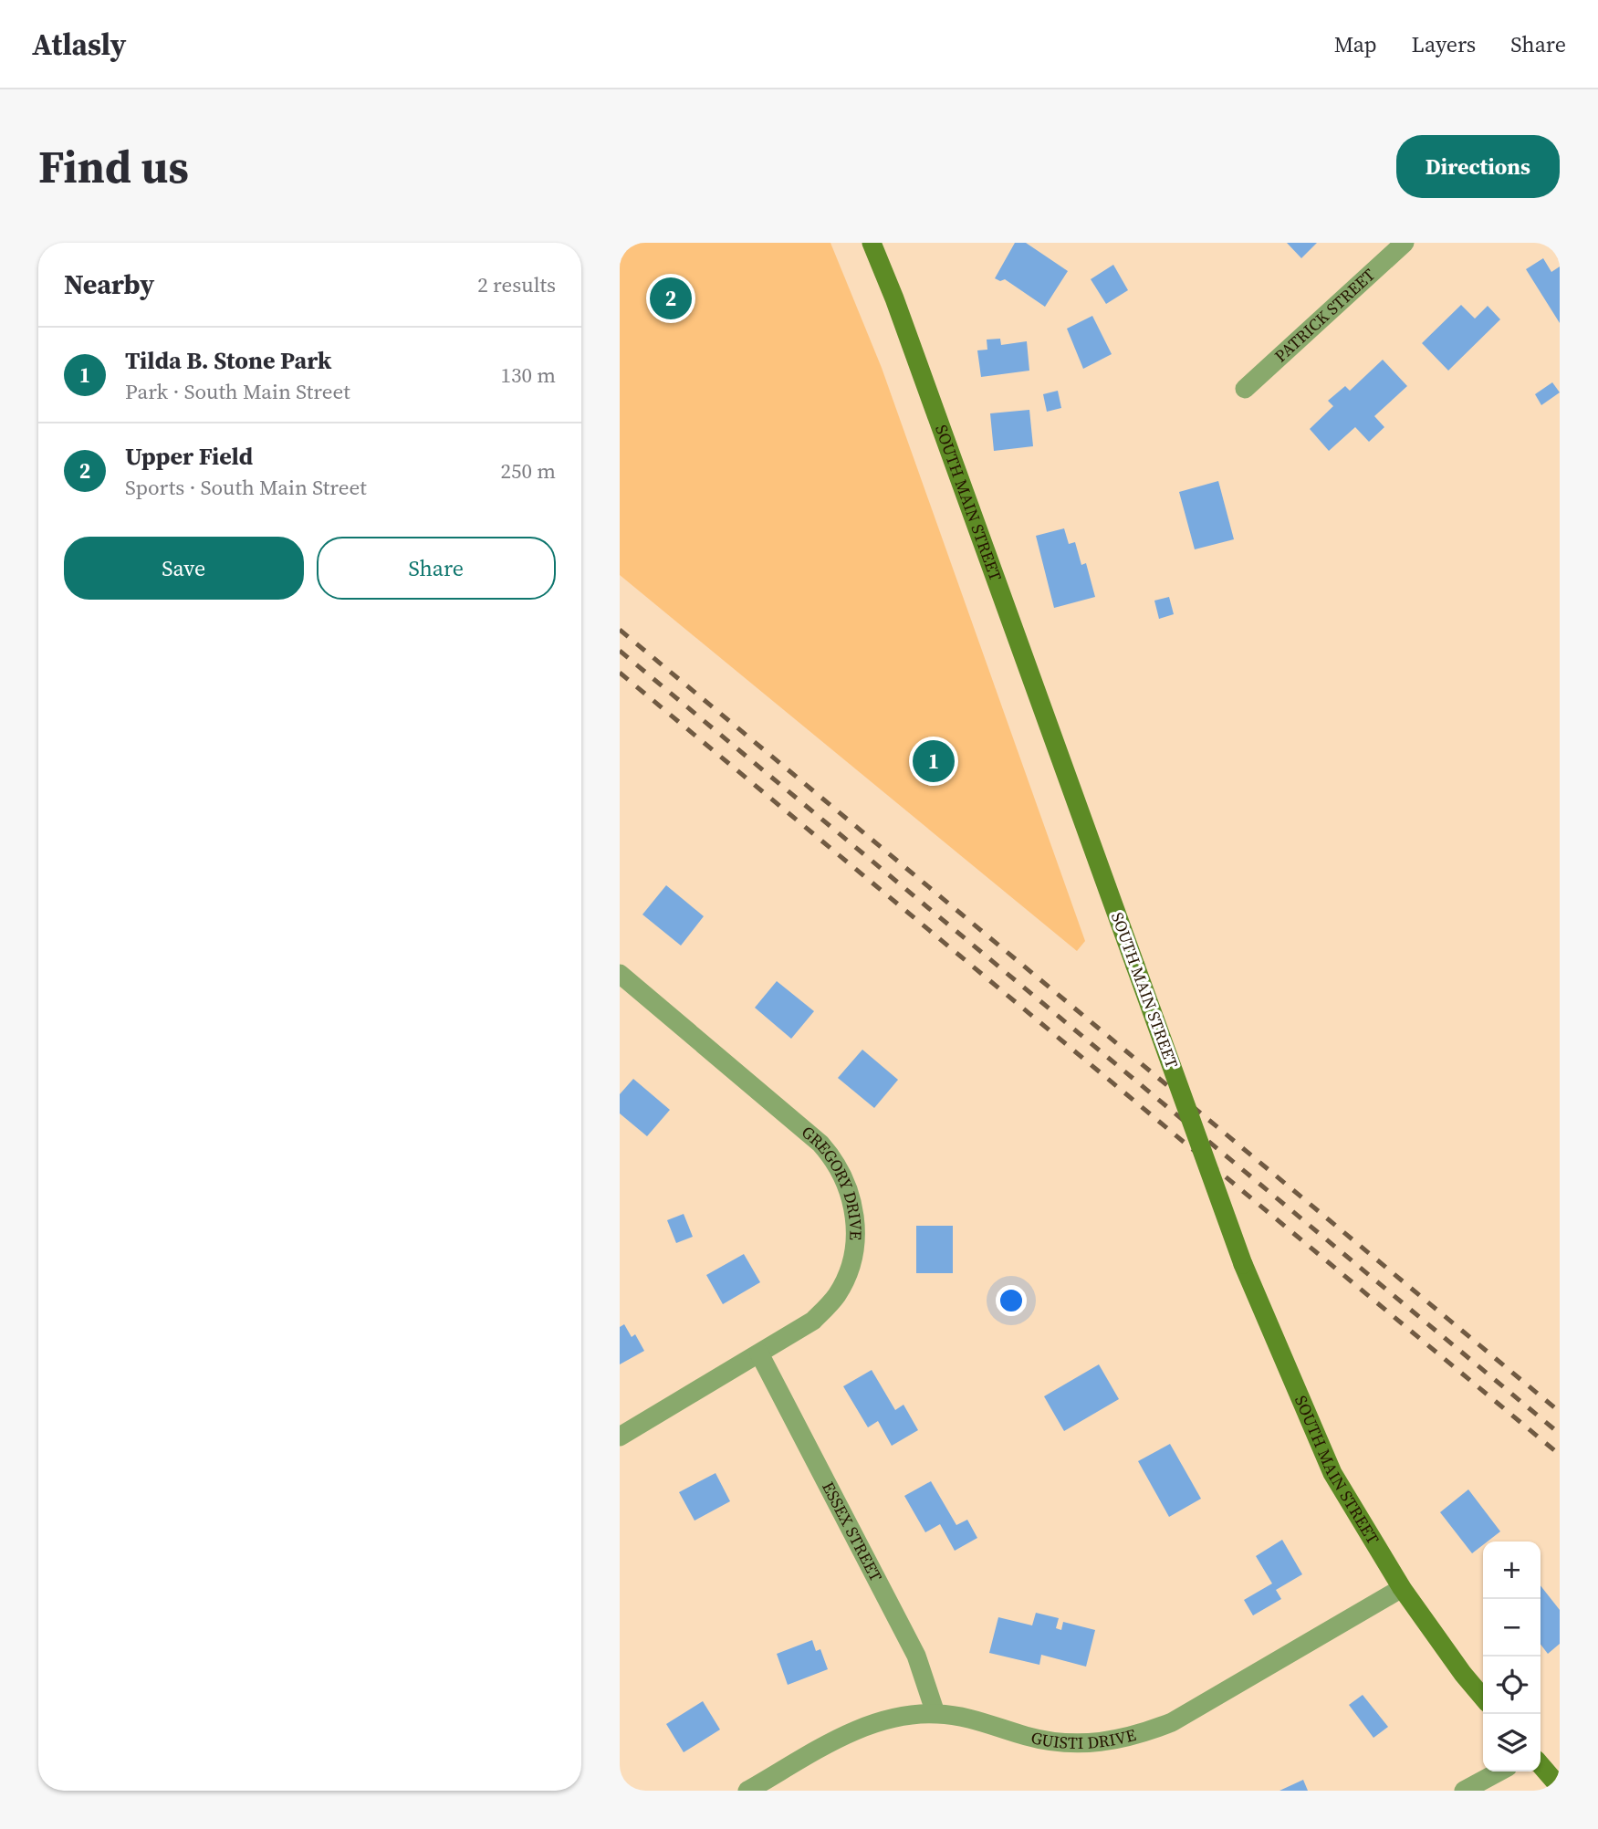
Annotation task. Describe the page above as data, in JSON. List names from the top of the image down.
{
  "streets": {
    "main road": ["SOUTH MAIN STREET"],
    "street": [
      "PATRICK STREET",
      "GREGORY DRIVE",
      "ESSEX STREET",
      "GUISTI DRIVE"
    ]
  },
  "crossings": [
    ["SOUTH MAIN STREET", "GUISTI DRIVE"],
    ["GREGORY DRIVE", "ESSEX STREET"],
    ["ESSEX STREET", "GUISTI DRIVE"]
  ],
  "page": {
    "header": "Atlasly",
    "nav": ["Map", "Layers", "Share"],
    "buttons": [
      "Directions",
      ["Save", "Share"]
    ],
    "title": "Find us",
    "heading": ["Nearby", "2 results"],
    "pins": ["2", "1"],
    "list": [
      {
        "mark": "1",
        "name": "Tilda B. Stone Park",
        "note": "Park · South Main Street",
        "value": "130 m"
      },
      {
        "mark": "2",
        "name": "Upper Field",
        "note": "Sports · South Main Street",
        "value": "250 m"
      }
    ],
    "map_buttons": ["+", "−"]
  }
}
